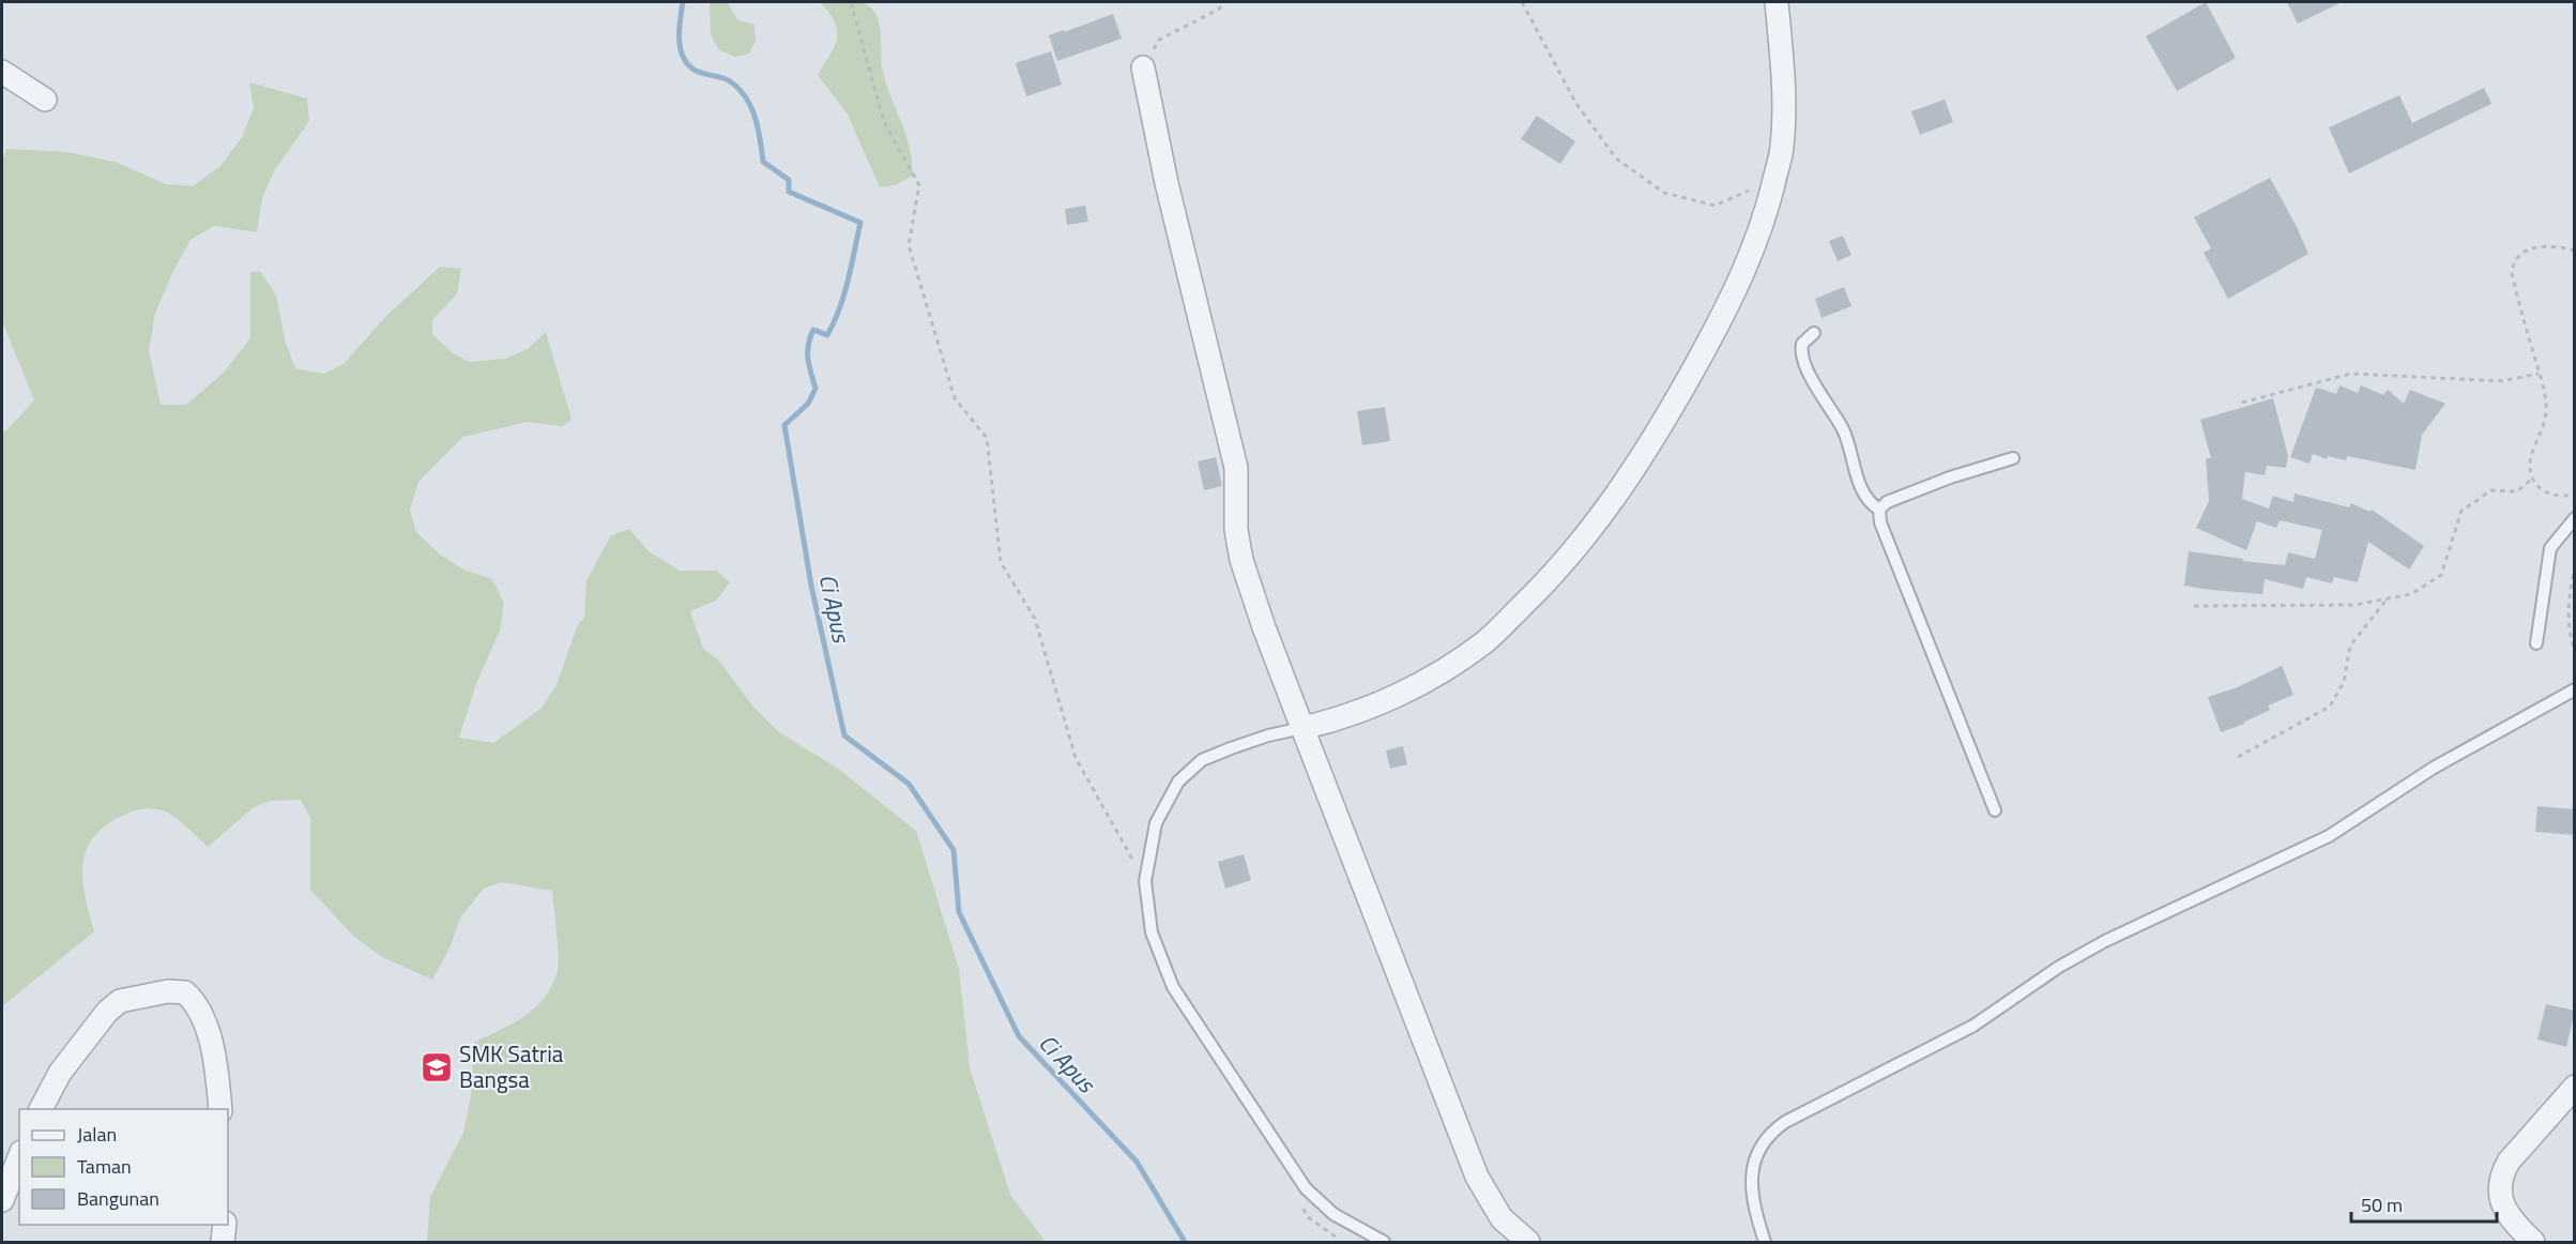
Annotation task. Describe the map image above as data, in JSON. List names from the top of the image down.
{
  "water": ["Ci Apus"],
  "places": {
    "school or university": ["SMK Satria Bangsa"]
  },
  "legend": ["Jalan", "Taman", "Bangunan"],
  "scale_bar": "50 m"
}
